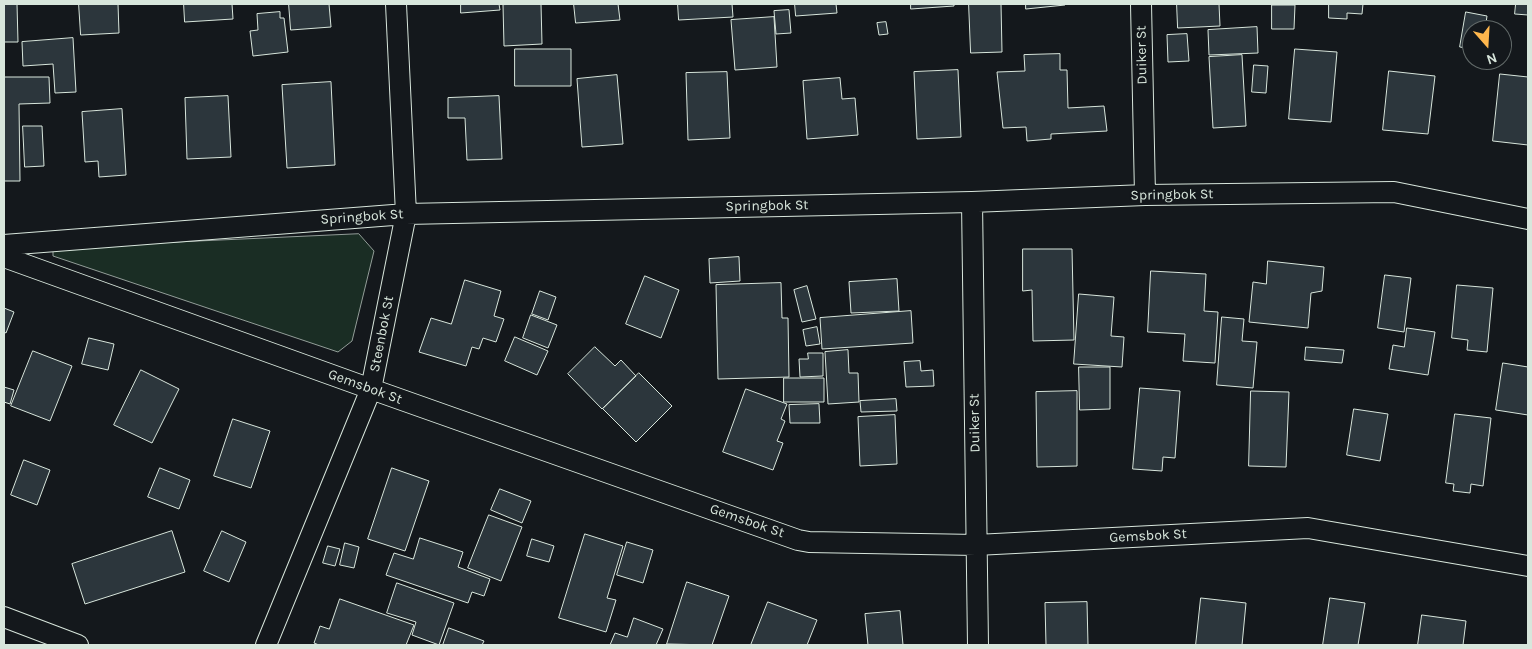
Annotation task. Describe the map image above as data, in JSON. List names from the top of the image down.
{
  "streets": {
    "street": [
      "Duiker St",
      "Springbok St",
      "Steenbok St",
      "Gemsbok St"
    ]
  },
  "crossings": [
    ["Duiker St", "Springbok St"],
    ["Duiker St", "Gemsbok St"],
    ["Springbok St", "Steenbok St"],
    ["Steenbok St", "Gemsbok St"]
  ],
  "north": "bottom"
}
